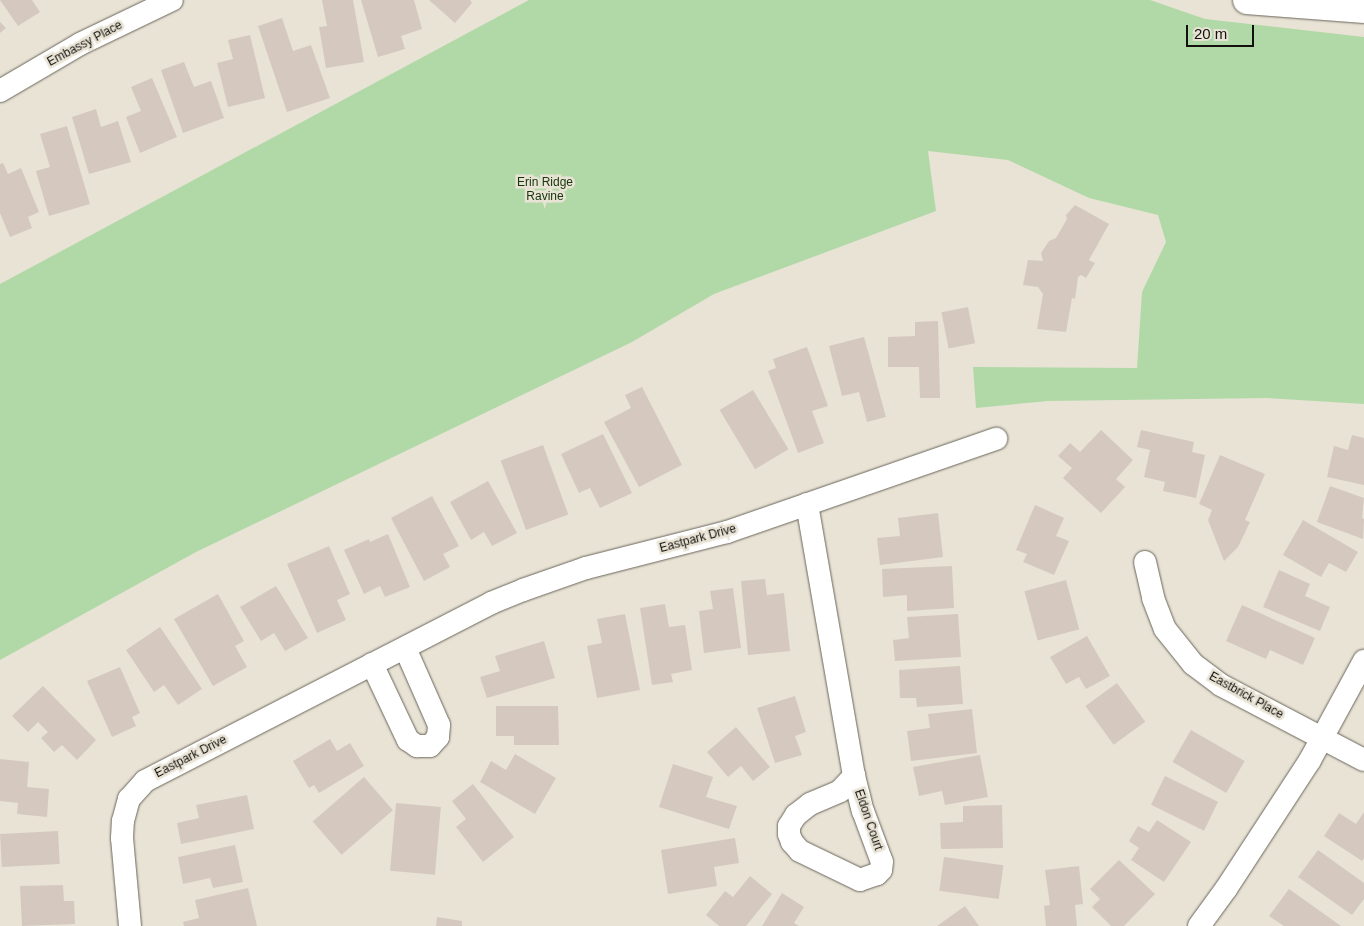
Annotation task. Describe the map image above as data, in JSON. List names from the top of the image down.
{
  "streets": {
    "street": [
      "Embassy Place",
      "Eastpark Drive",
      "Eastbrick Place",
      "Eldon Court"
    ]
  },
  "crossings": [
    ["Eastpark Drive", "Eldon Court"]
  ],
  "parks": ["Erin Ridge Ravine"],
  "scale_bar": "20 m"
}
